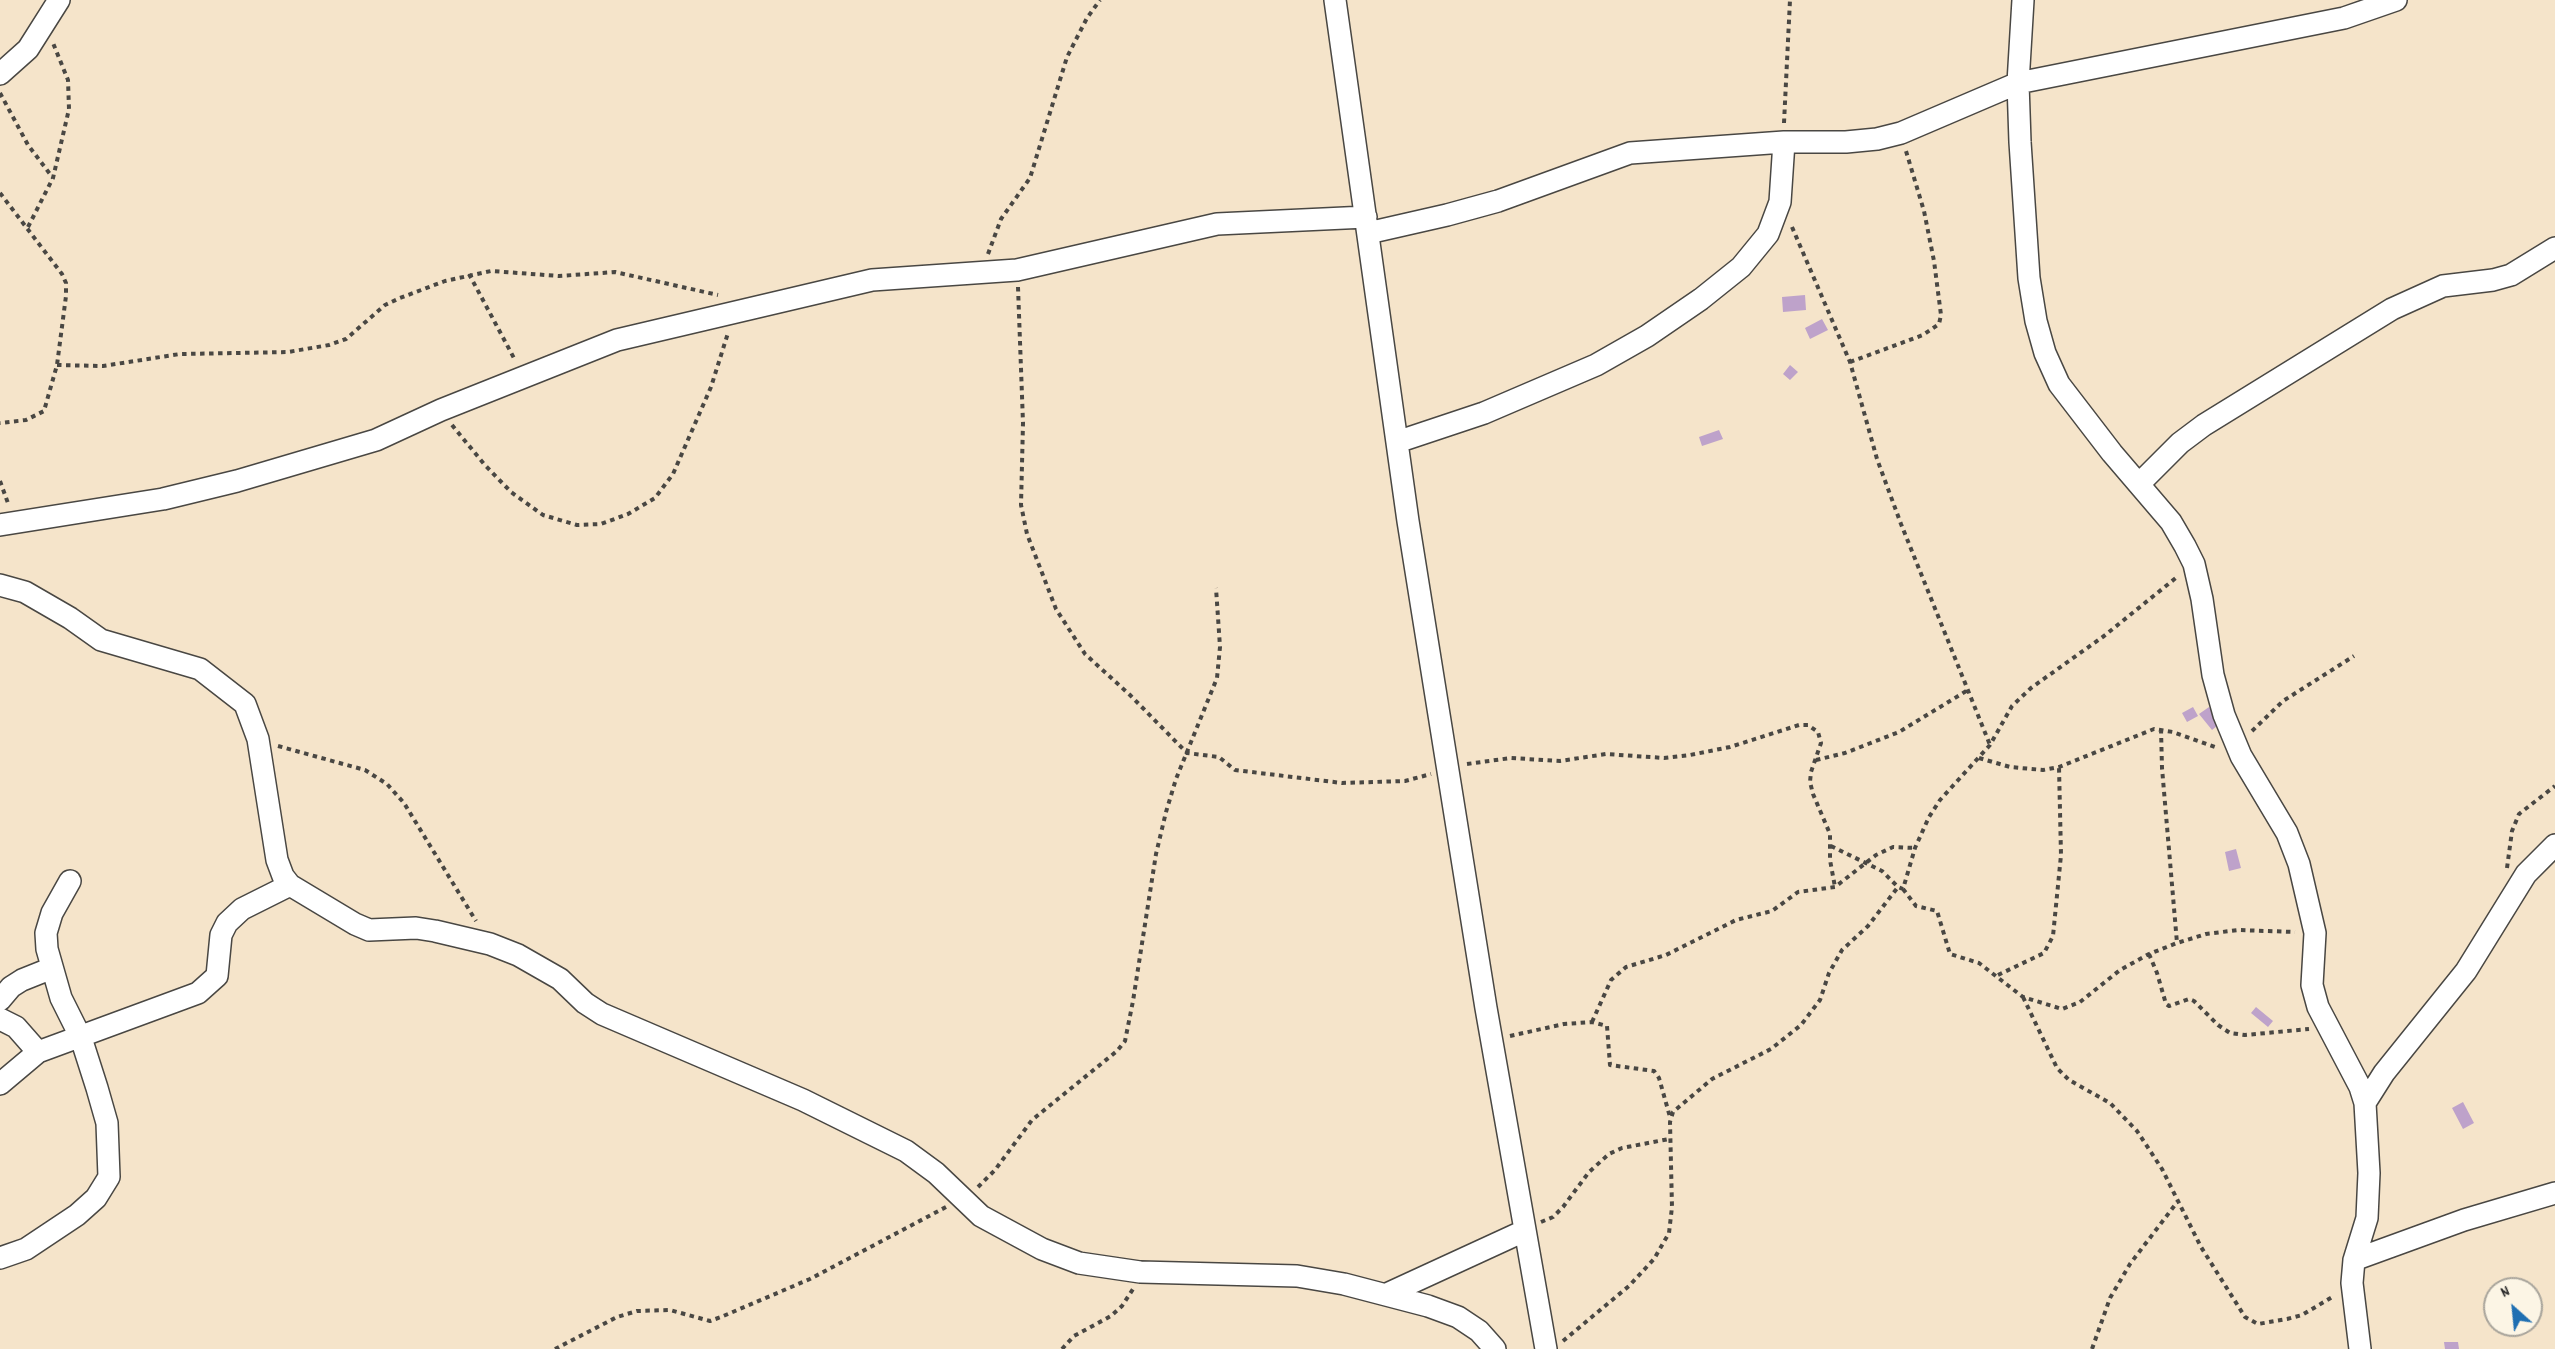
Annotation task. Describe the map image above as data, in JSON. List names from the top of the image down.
{
  "north": "top left"
}
